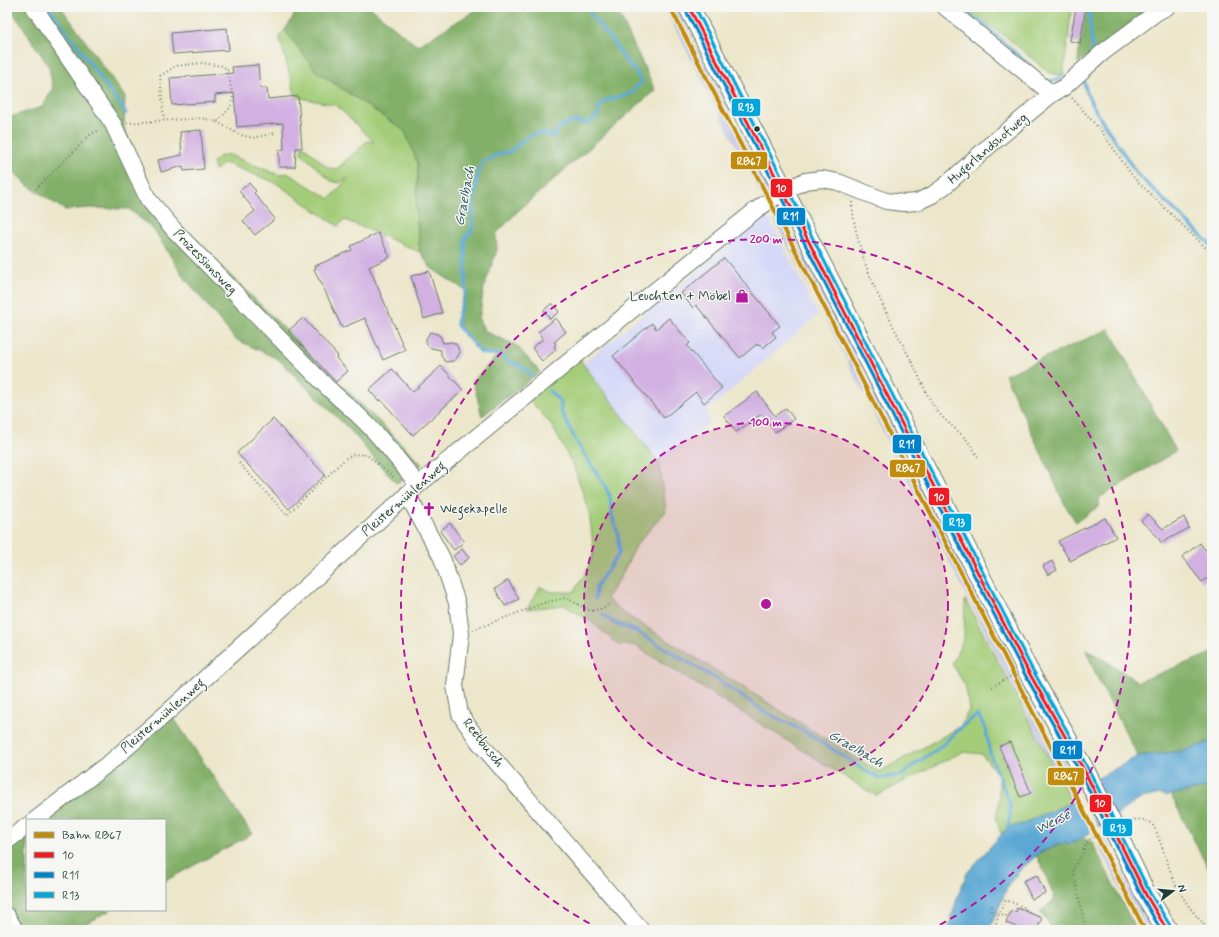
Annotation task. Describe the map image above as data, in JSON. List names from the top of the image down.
{
  "streets": {
    "street": [
      "Hugerlandshofweg",
      "Prozessionsweg",
      "Pleistermühlenweg",
      "Reetbusch"
    ]
  },
  "crossings": [
    ["Hugerlandshofweg", "Pleistermühlenweg"],
    ["Prozessionsweg", "Pleistermühlenweg"],
    ["Prozessionsweg", "Reetbusch"],
    ["Pleistermühlenweg", "Reetbusch"]
  ],
  "water": ["Graelbach", "Werse"],
  "places": {
    "shop": ["Leuchten + Möbel"],
    "church": ["Wegekapelle"]
  },
  "lines": [
    "rail line RB67",
    "transit line 10",
    "transit line R13",
    "transit line R11"
  ],
  "legend": [
    "Bahn RB67",
    "10",
    "R11",
    "R13"
  ],
  "north": "right",
  "rings": ["200 m", "100 m"]
}
